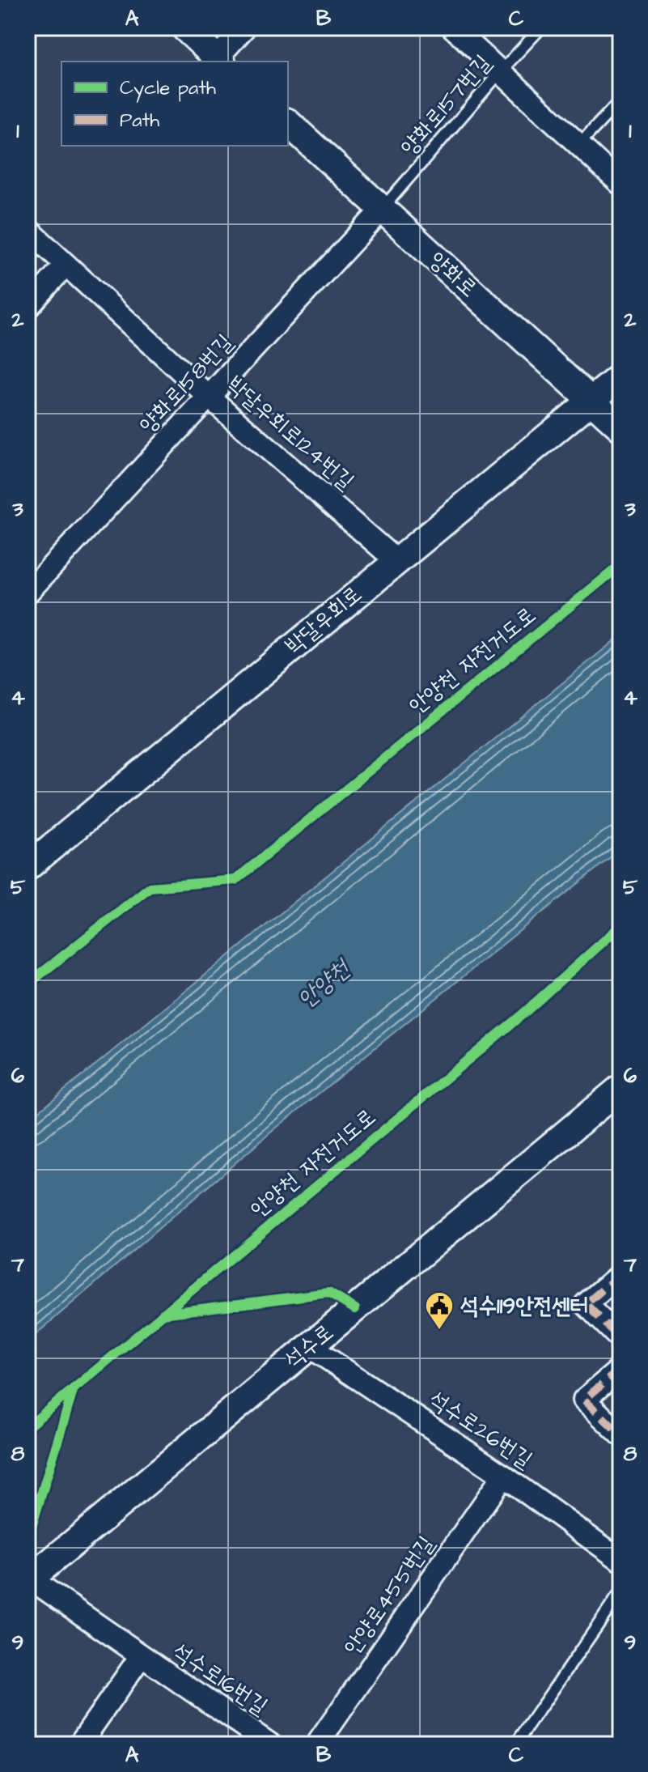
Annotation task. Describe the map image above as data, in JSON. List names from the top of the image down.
{
  "streets": {
    "street": [
      "양화로",
      "양화로158번길",
      "박달우회로124번길",
      "박달우회로",
      "석수로",
      "석수로26번길",
      "안양로455번길",
      "석수로16번길"
    ],
    "lane": ["양화로157번길"],
    "cycle path": ["안양천 자전거도로"]
  },
  "crossings": [
    ["양화로157번길", "양화로"],
    ["양화로157번길", "양화로158번길"],
    ["양화로", "양화로158번길"],
    ["양화로", "박달우회로"],
    ["양화로158번길", "박달우회로124번길"],
    ["박달우회로124번길", "박달우회로"],
    ["석수로", "석수로26번길"],
    ["석수로", "석수로16번길"],
    ["석수로26번길", "안양로455번길"]
  ],
  "water": ["안양천"],
  "places": {
    "public building": ["석수119안전센터"]
  },
  "legend": ["Cycle path", "Path"],
  "grid": {
    "columns": ["A", "B", "C"],
    "rows": [
      "1",
      "2",
      "3",
      "4",
      "5",
      "6",
      "7",
      "8",
      "9"
    ]
  }
}
